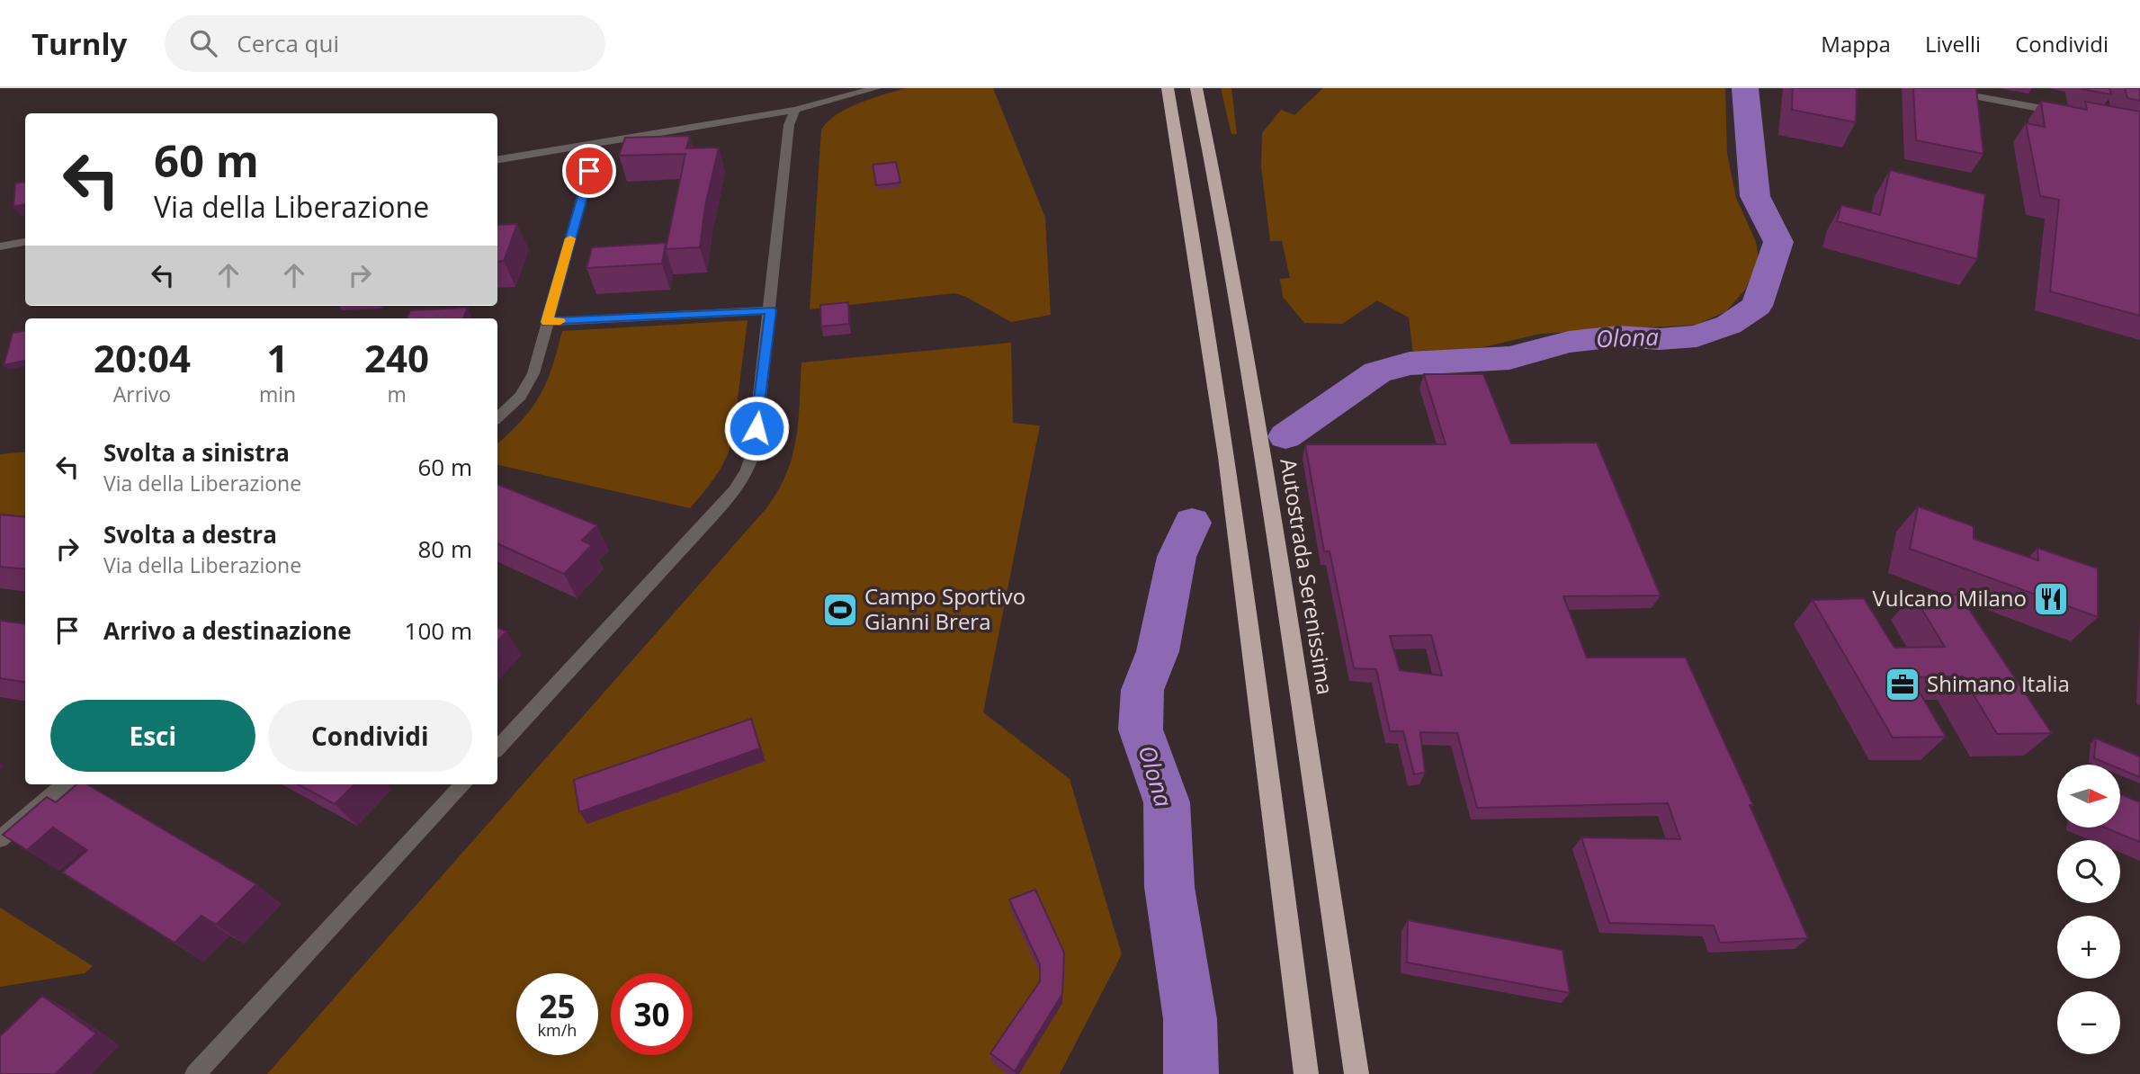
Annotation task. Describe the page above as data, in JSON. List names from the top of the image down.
{
  "streets": {
    "highway": ["Autostrada Serenissima"]
  },
  "water": ["Olona"],
  "places": {
    "restaurant": ["Vulcano Milano"],
    "sports": ["Campo Sportivo Gianni Brera"],
    "office": ["Shimano Italia"]
  },
  "north": "right",
  "page": {
    "header": "Turnly",
    "search": "Cerca qui",
    "nav": ["Mappa", "Livelli", "Condividi"],
    "turn": ["60 m", "Via della Liberazione"],
    "eta": [
      "20:04",
      "Arrivo",
      "1",
      "min",
      "240",
      "m"
    ],
    "list": [
      {
        "name": "Svolta a sinistra",
        "note": "Via della Liberazione",
        "value": "60 m"
      },
      {
        "name": "Svolta a destra",
        "note": "Via della Liberazione",
        "value": "80 m"
      },
      {
        "name": "Arrivo a destinazione",
        "value": "100 m"
      }
    ],
    "buttons": ["Esci", "Condividi"],
    "map_buttons": ["+", "−"],
    "speed": "25 km/h",
    "limit": "30"
  }
}
